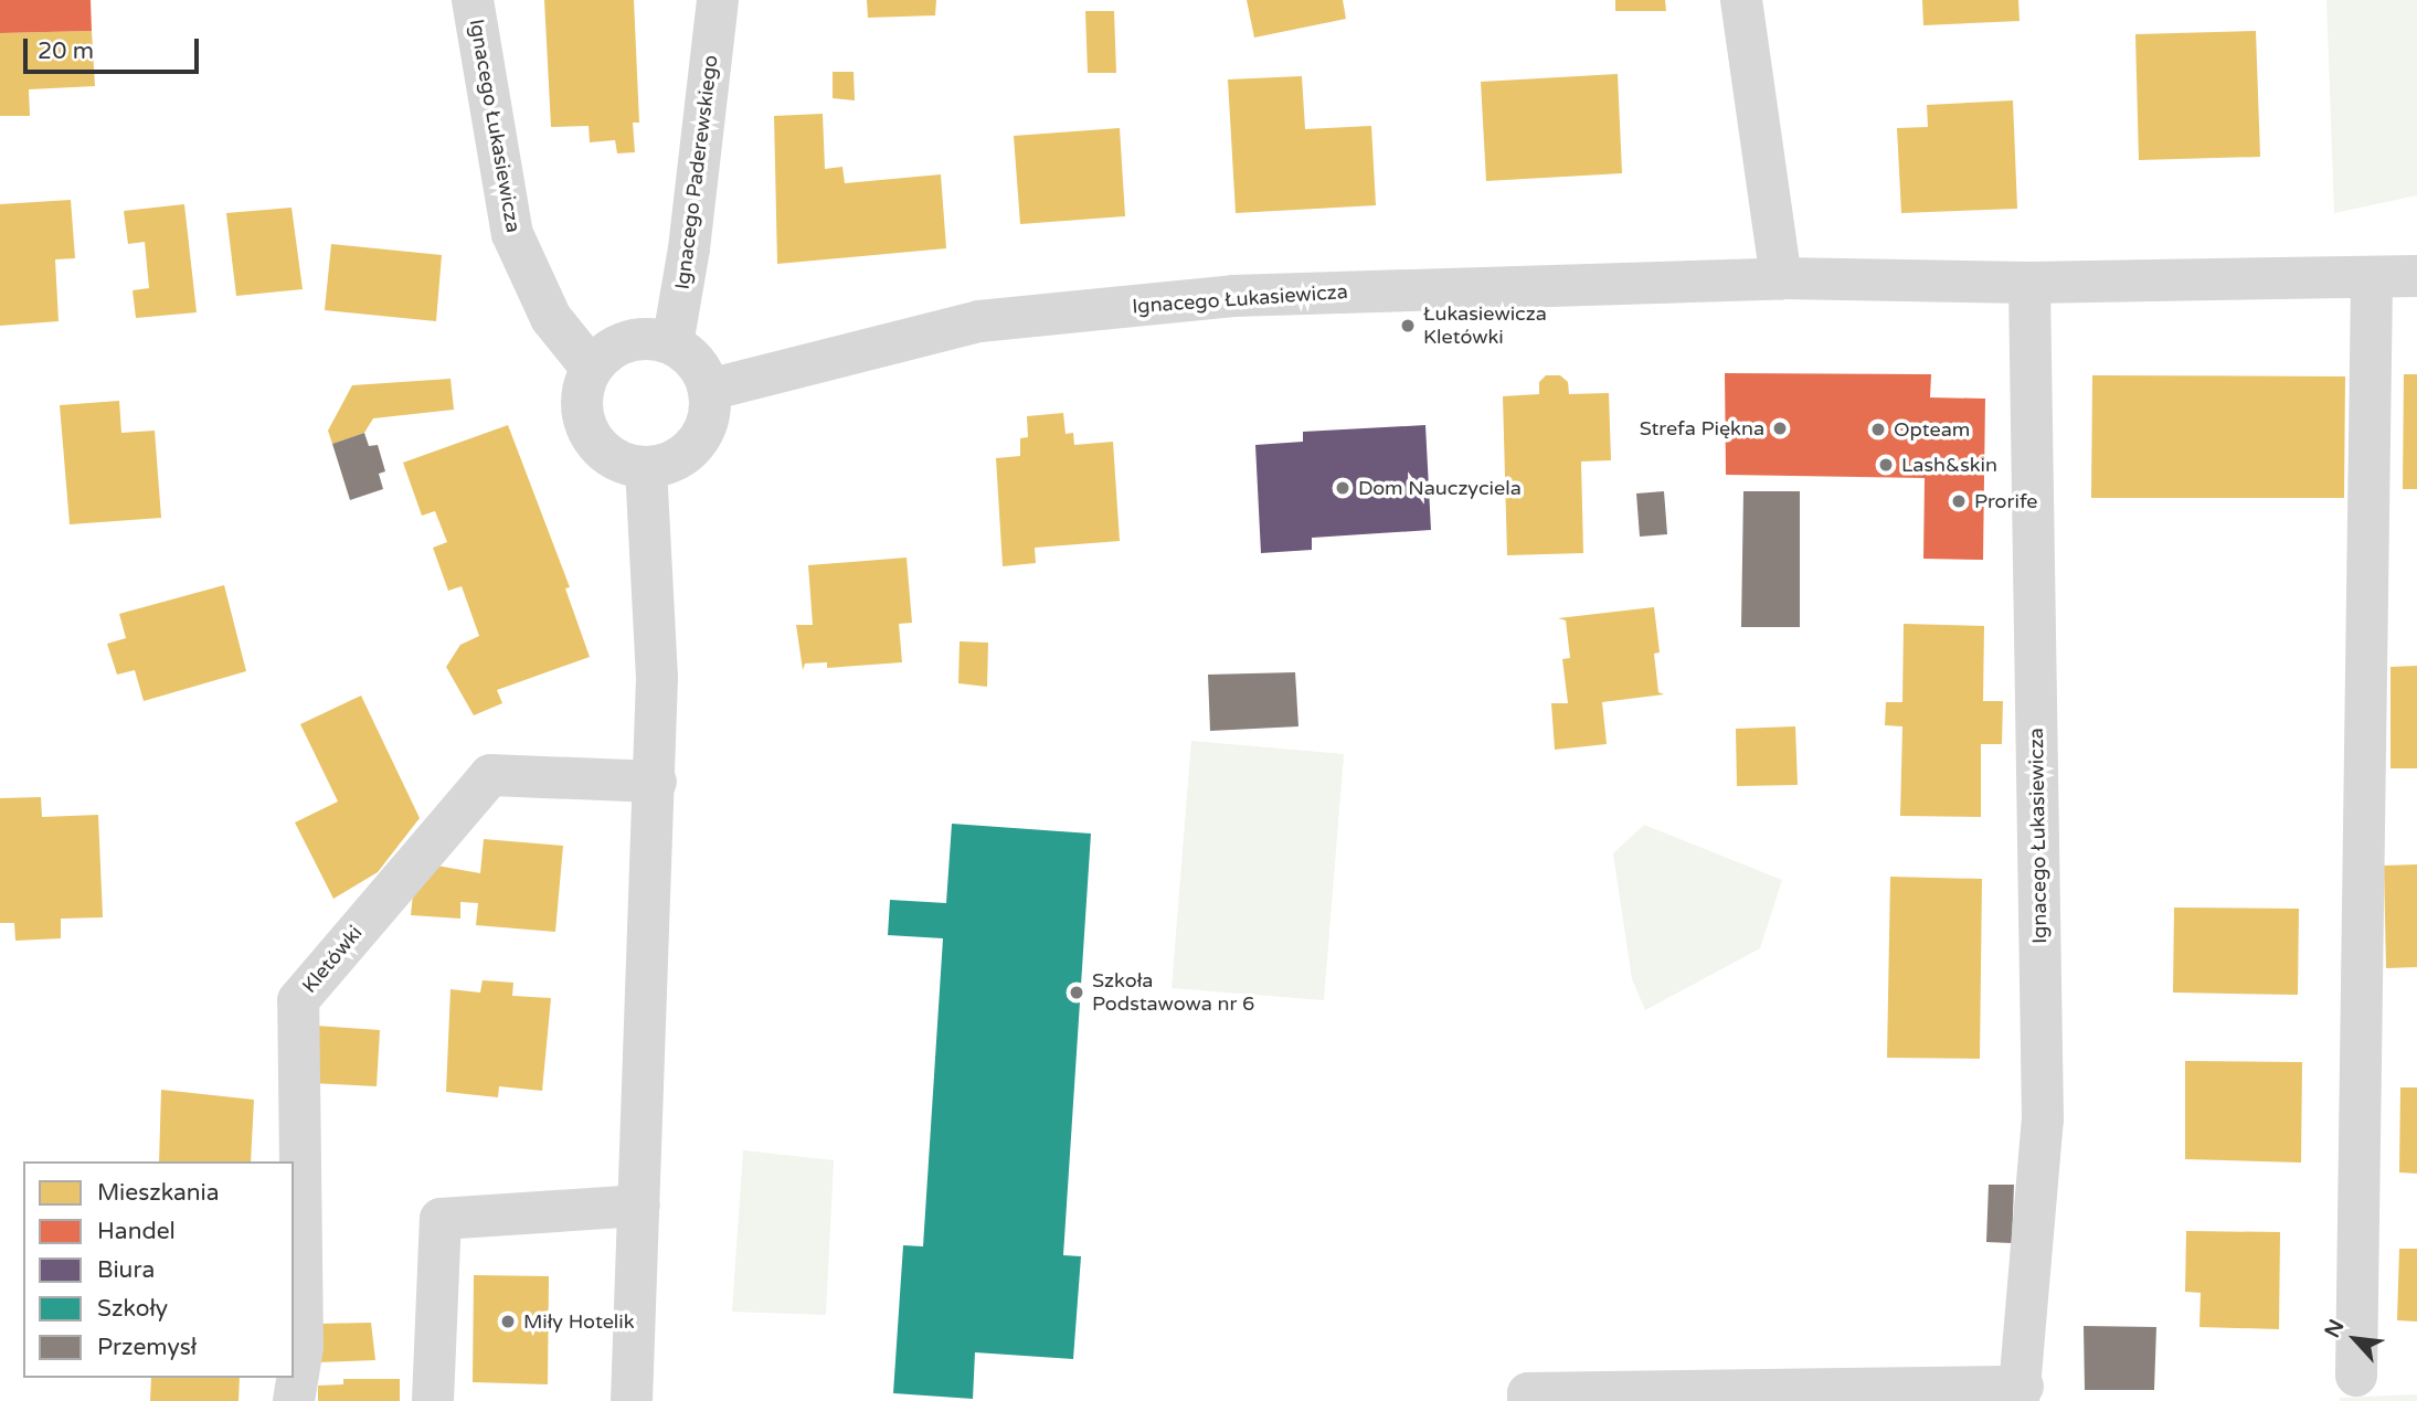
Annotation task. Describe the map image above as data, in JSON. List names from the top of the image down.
{
  "streets": {
    "street": ["Ignacego Łukasiewicza", "Ignacego Paderewskiego", "Kletówki"]
  },
  "crossings": [
    ["Ignacego Łukasiewicza", "Ignacego Paderewskiego"]
  ],
  "places": [
    "Łukasiewicza Kletówki",
    "Strefa Piękna",
    "Opteam",
    "Lash&skin",
    "Dom Nauczyciela",
    "Prorife",
    "Szkoła Podstawowa nr 6",
    "Miły Hotelik"
  ],
  "legend": [
    "Mieszkania",
    "Handel",
    "Biura",
    "Szkoły",
    "Przemysł"
  ],
  "scale_bar": "20 m",
  "north": "top left"
}
